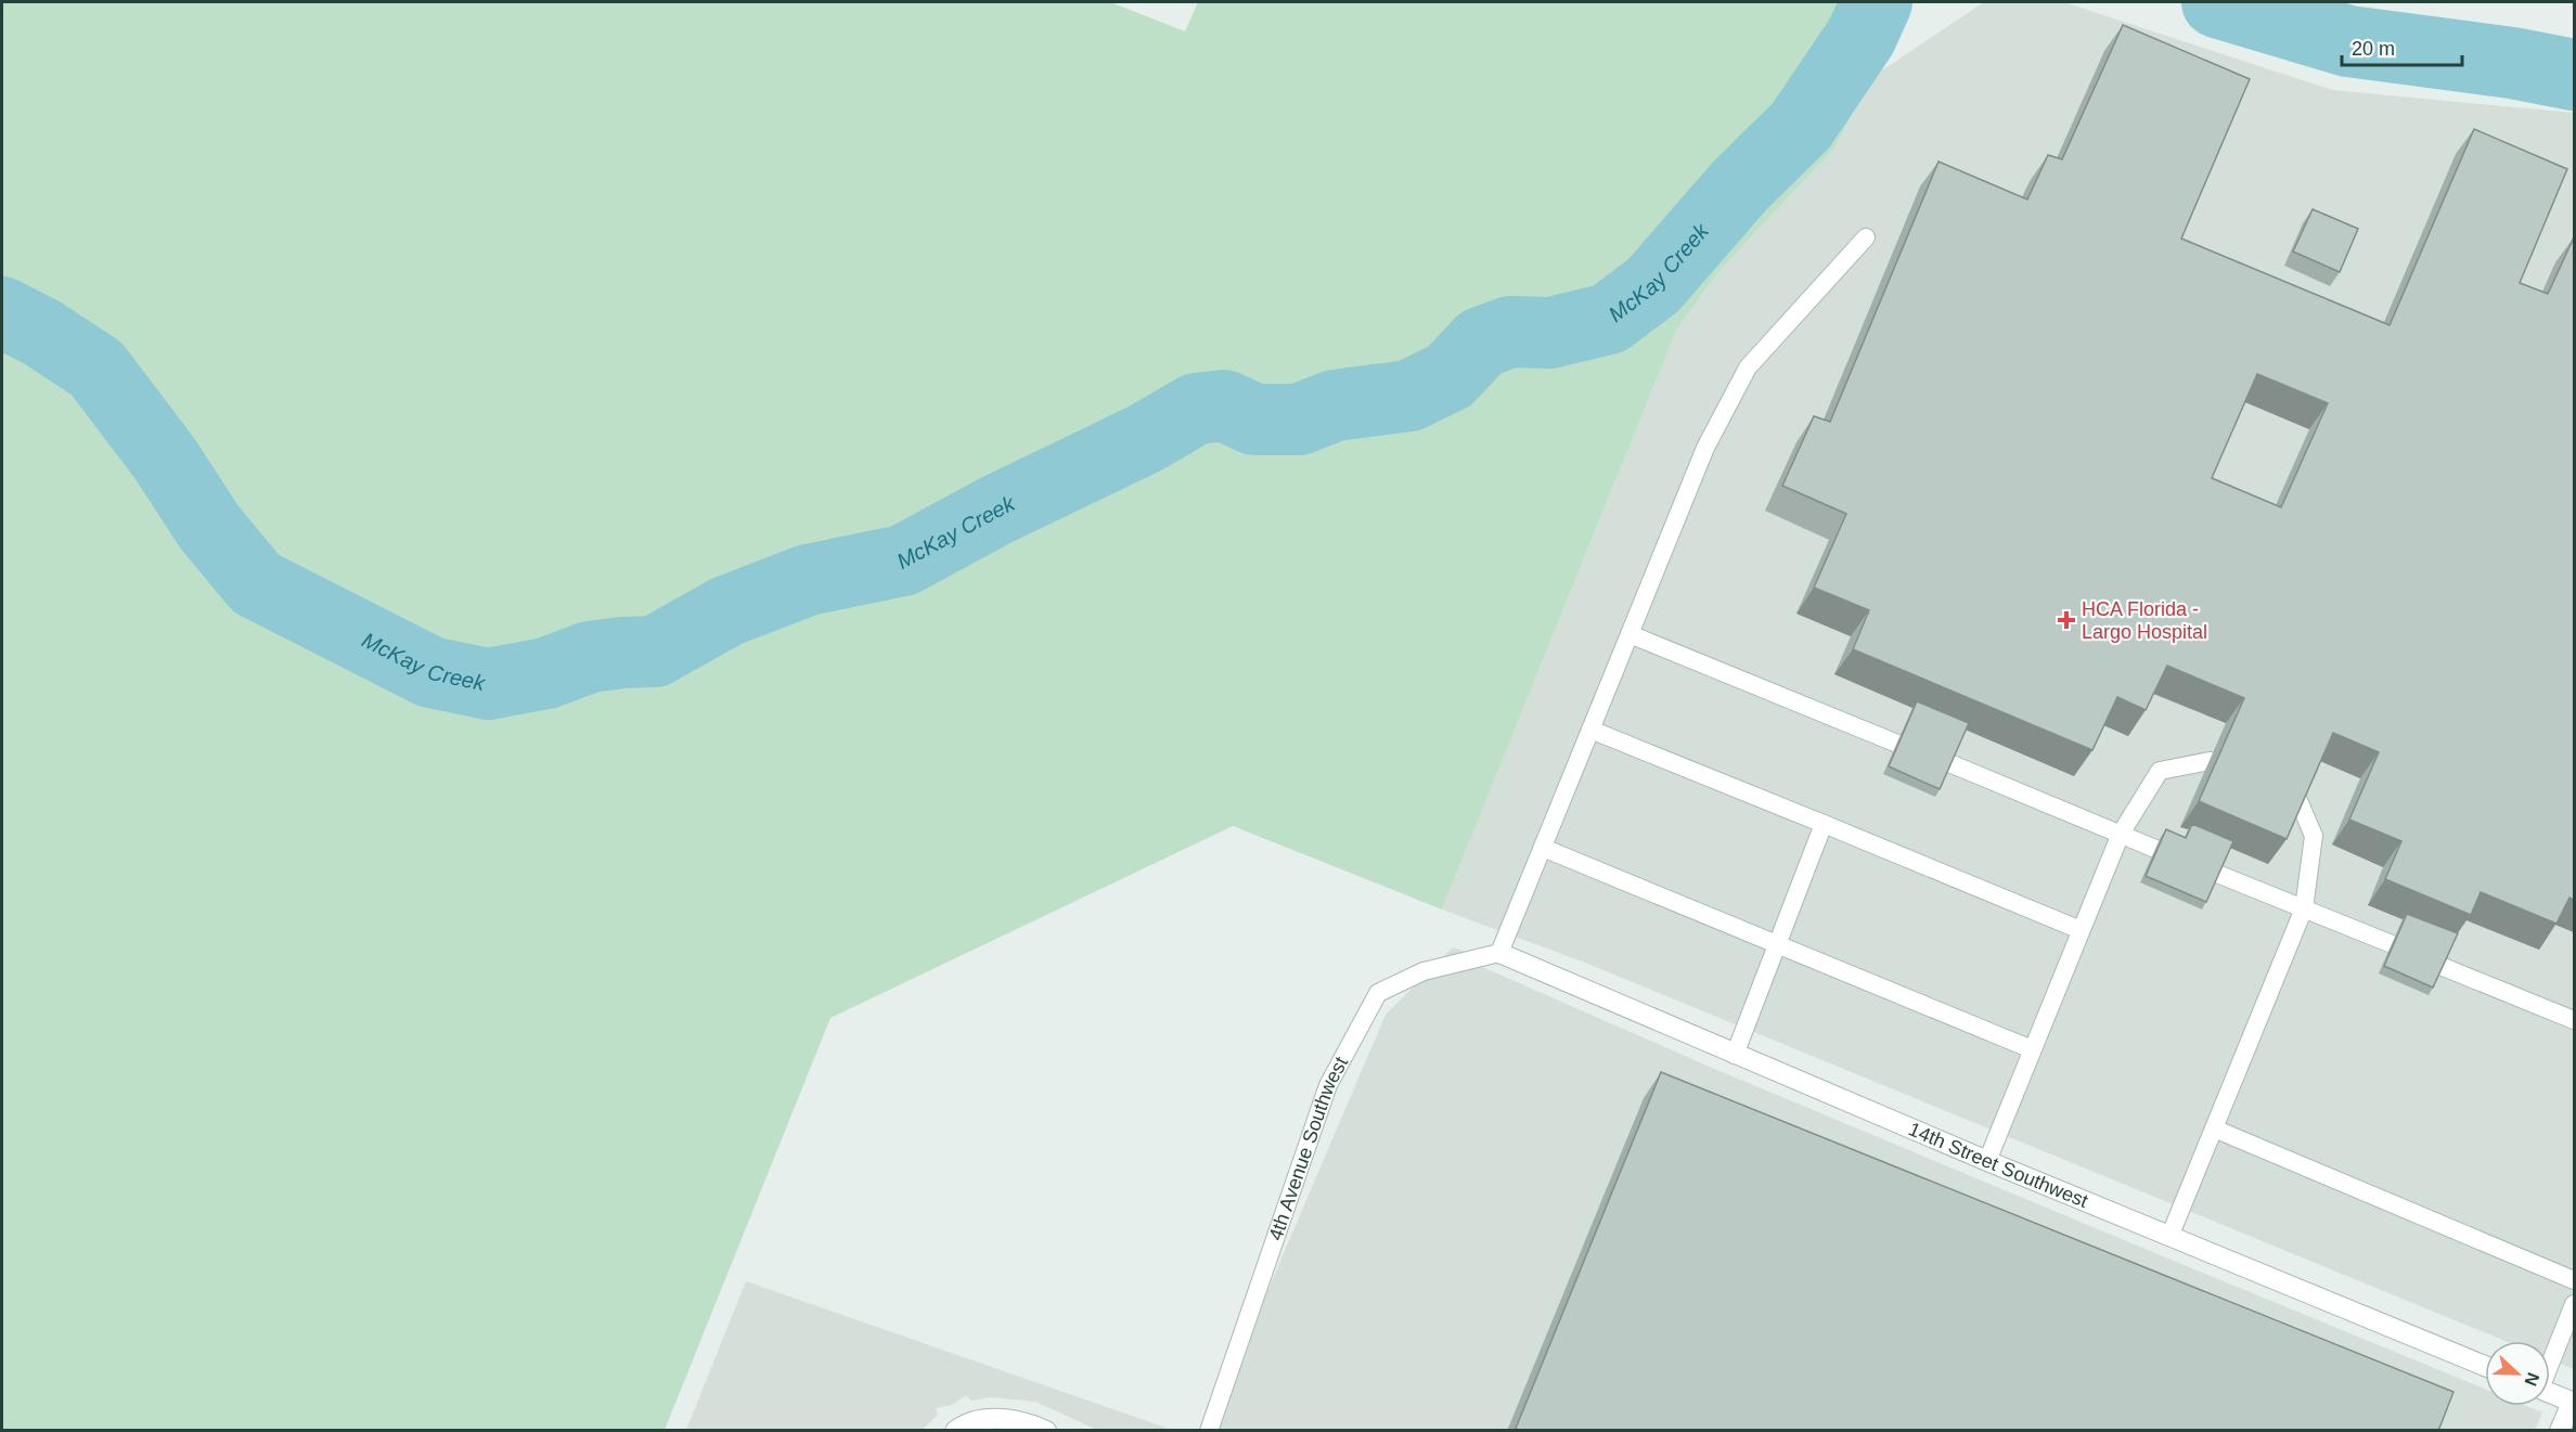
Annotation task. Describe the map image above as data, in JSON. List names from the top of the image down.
{
  "streets": {
    "street": ["14th Street Southwest"],
    "lane": ["4th Avenue Southwest"]
  },
  "crossings": [
    ["4th Avenue Southwest", "14th Street Southwest"]
  ],
  "water": ["McKay Creek"],
  "places": {
    "health": ["HCA Florida - Largo Hospital"]
  },
  "scale_bar": "20 m",
  "north": "right"
}
